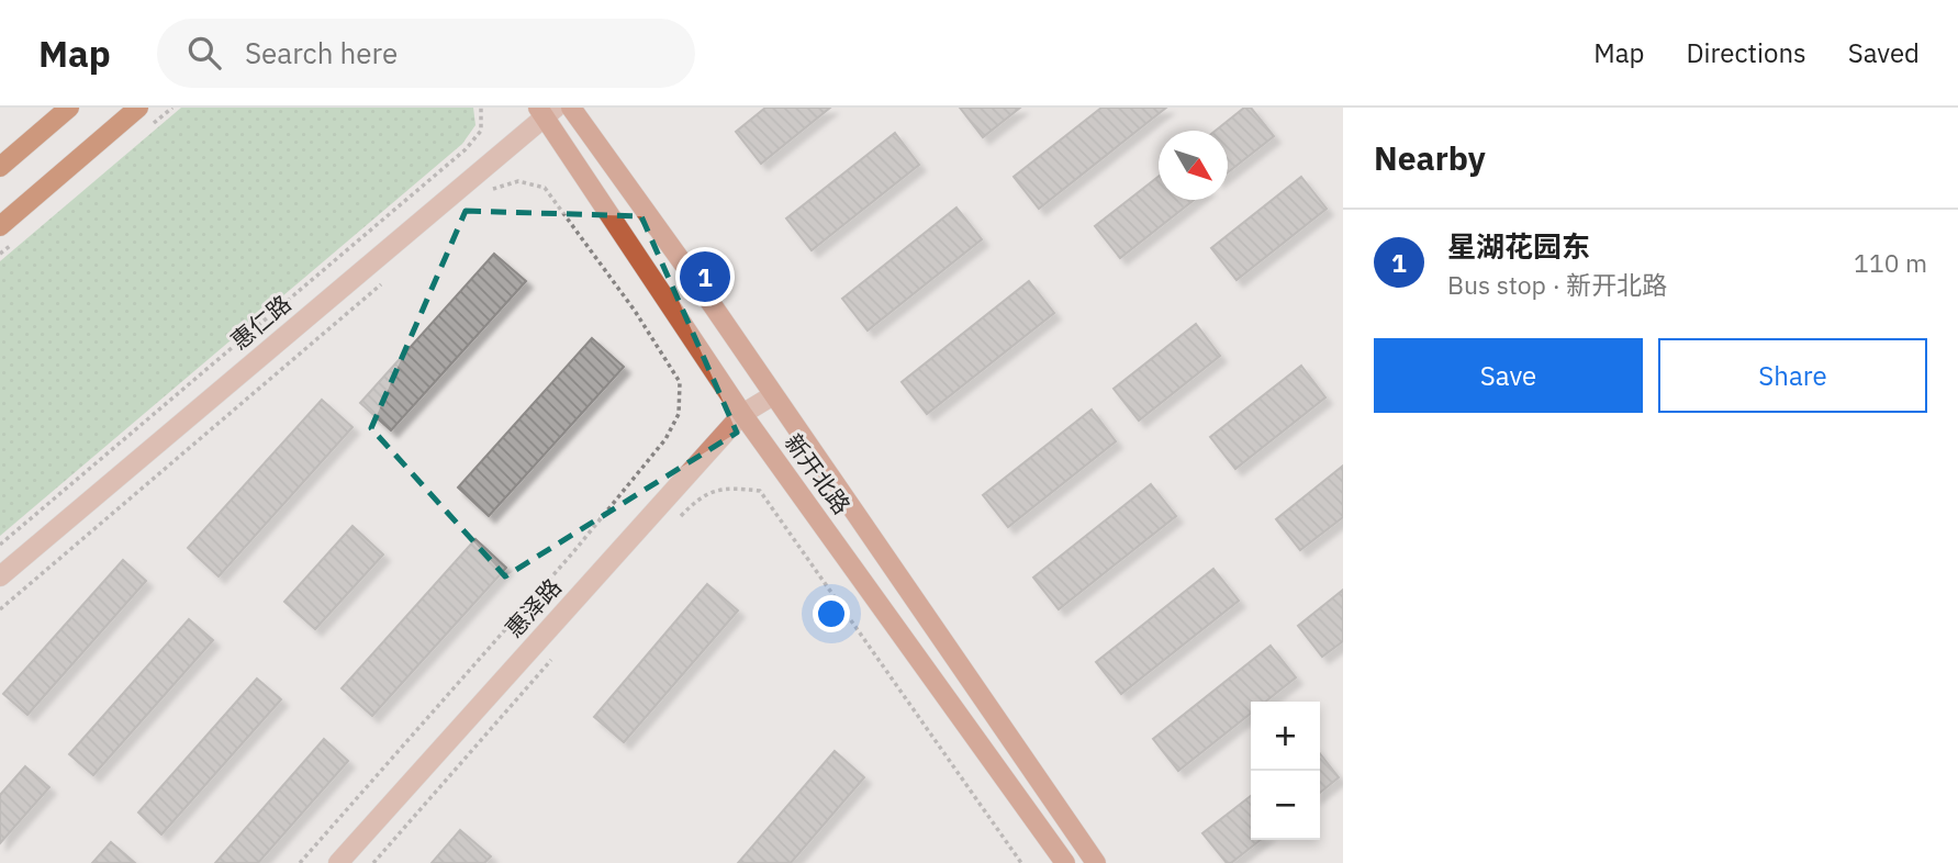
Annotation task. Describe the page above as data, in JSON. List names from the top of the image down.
{
  "streets": {
    "main road": ["新开北路"],
    "street": ["惠仁路", "惠泽路"]
  },
  "crossings": [
    ["惠仁路", "新开北路"],
    ["新开北路", "惠泽路"]
  ],
  "north": "bottom right",
  "page": {
    "header": "Map",
    "search": "Search here",
    "nav": ["Map", "Directions", "Saved"],
    "heading": "Nearby",
    "list": [
      {
        "mark": "1",
        "name": "星湖花园东",
        "note": "Bus stop · 新开北路",
        "value": "110 m"
      }
    ],
    "pins": "1",
    "buttons": ["Save", "Share"],
    "map_buttons": ["+", "−"]
  }
}
